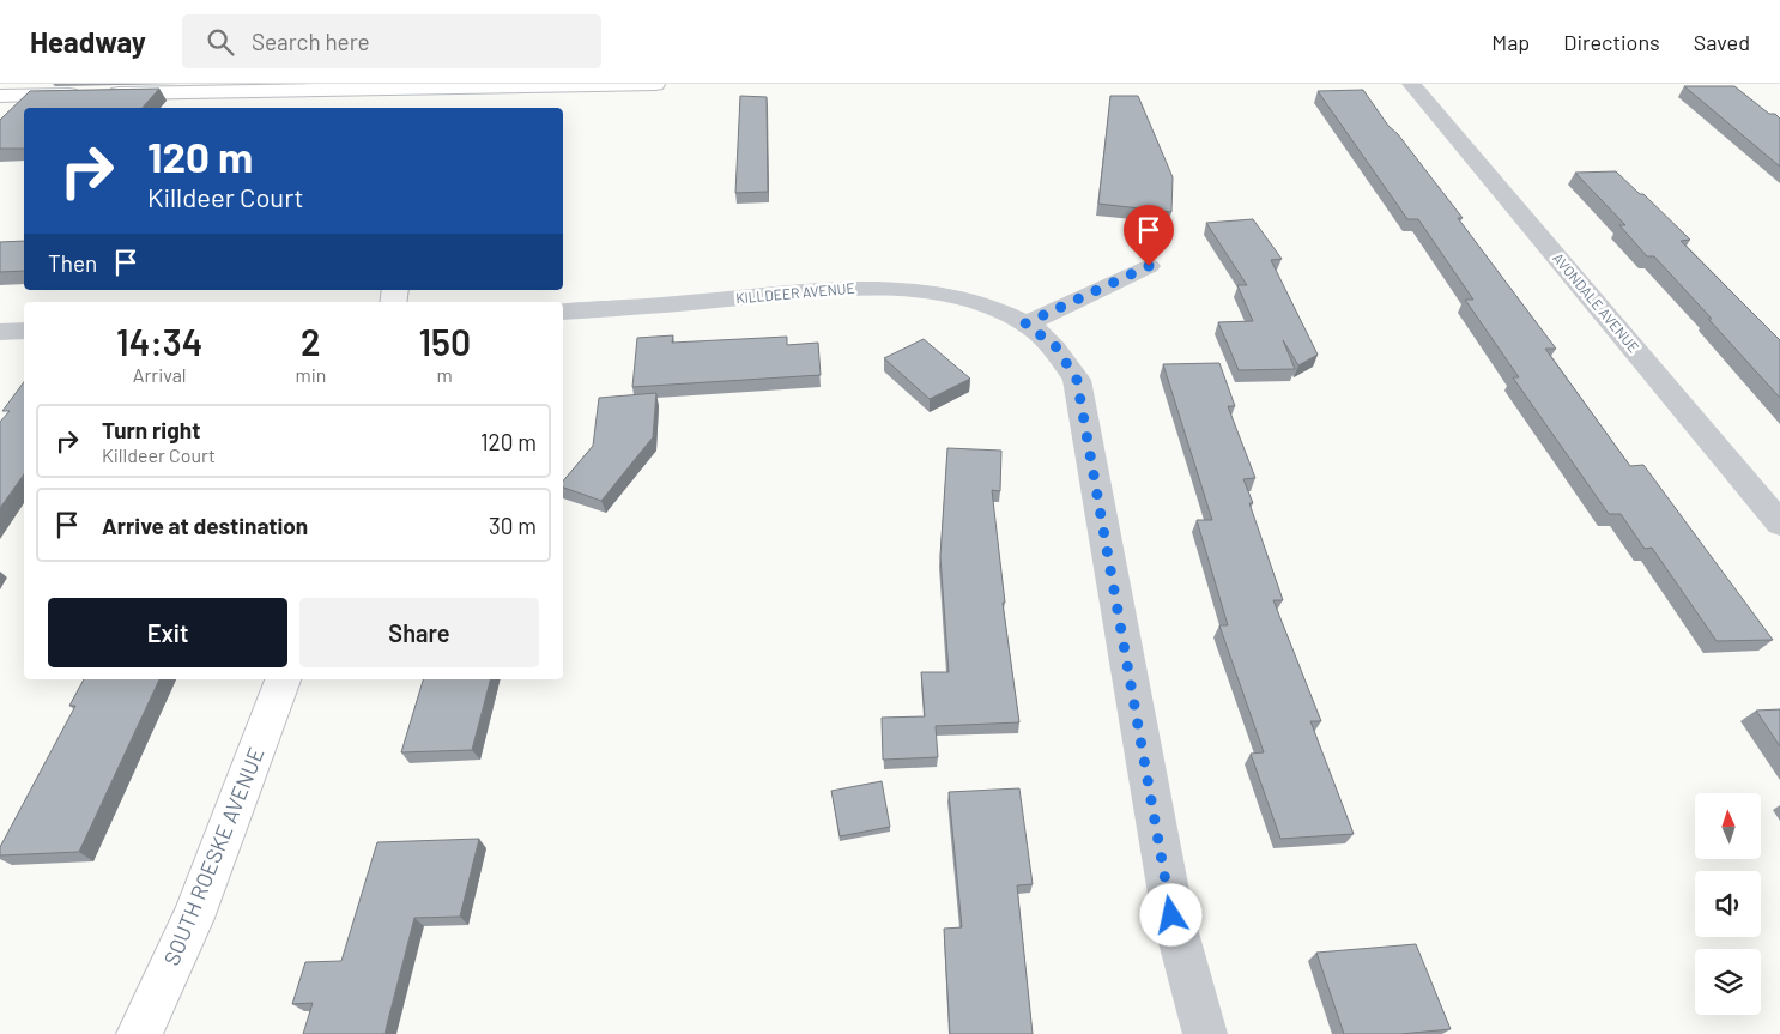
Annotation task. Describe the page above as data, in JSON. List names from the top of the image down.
{
  "streets": {
    "street": ["KILLDEER AVENUE", "AVONDALE AVENUE", "SOUTH ROESKE AVENUE"]
  },
  "north": "top",
  "page": {
    "header": "Headway",
    "search": "Search here",
    "nav": ["Map", "Directions", "Saved"],
    "turn": ["120 m", "Killdeer Court"],
    "then": "Then",
    "eta": [
      "14:34",
      "Arrival",
      "2",
      "min",
      "150",
      "m"
    ],
    "list": [
      {
        "name": "Turn right",
        "note": "Killdeer Court",
        "value": "120 m"
      },
      {
        "name": "Arrive at destination",
        "value": "30 m"
      }
    ],
    "buttons": ["Exit", "Share"]
  }
}
